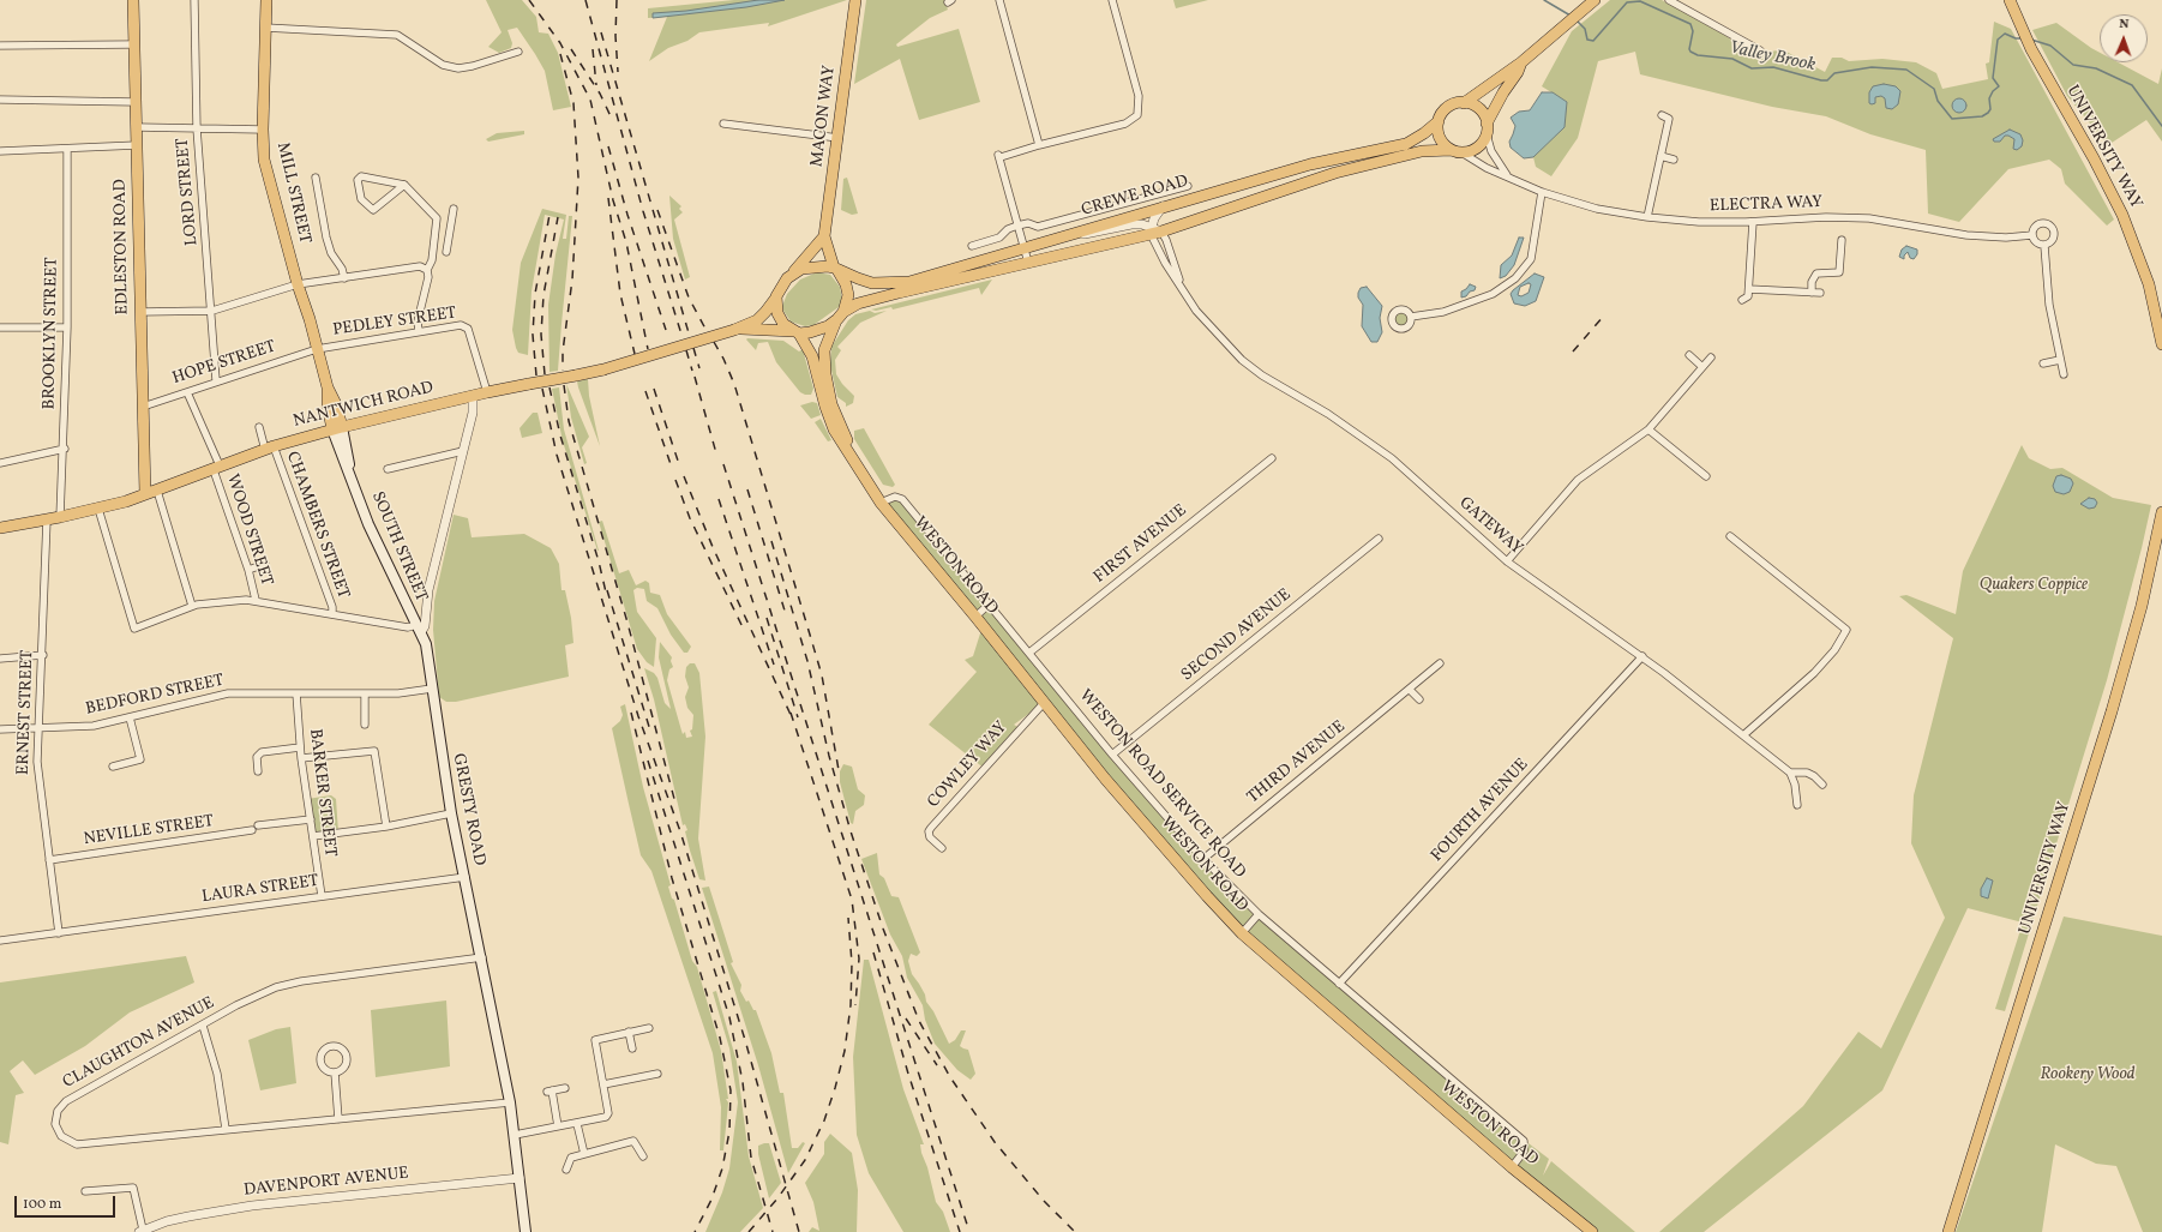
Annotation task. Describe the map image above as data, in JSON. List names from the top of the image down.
{
  "streets": {
    "main road": [
      "MACON WAY",
      "UNIVERSITY WAY",
      "MILL STREET",
      "CREWE ROAD",
      "EDLESTON ROAD",
      "NANTWICH ROAD",
      "SOUTH STREET",
      "WESTON ROAD",
      "GRESTY ROAD"
    ],
    "street": [
      "LORD STREET",
      "ELECTRA WAY",
      "PEDLEY STREET",
      "BROOKLYN STREET",
      "HOPE STREET",
      "CHAMBERS STREET",
      "GATEWAY",
      "WOOD STREET",
      "FIRST AVENUE",
      "SECOND AVENUE",
      "BEDFORD STREET",
      "ERNEST STREET",
      "THIRD AVENUE",
      "COWLEY WAY",
      "WESTON ROAD SERVICE ROAD",
      "BARKER STREET",
      "FOURTH AVENUE",
      "NEVILLE STREET",
      "LAURA STREET",
      "CLAUGHTON AVENUE",
      "DAVENPORT AVENUE"
    ]
  },
  "crossings": [
    ["MACON WAY", "CREWE ROAD"],
    ["MACON WAY", "NANTWICH ROAD"],
    ["MACON WAY", "WESTON ROAD"],
    ["LORD STREET", "HOPE STREET"],
    ["MILL STREET", "PEDLEY STREET"],
    ["MILL STREET", "HOPE STREET"],
    ["MILL STREET", "NANTWICH ROAD"],
    ["MILL STREET", "SOUTH STREET"],
    ["CREWE ROAD", "ELECTRA WAY"],
    ["CREWE ROAD", "NANTWICH ROAD"],
    ["CREWE ROAD", "WESTON ROAD"],
    ["EDLESTON ROAD", "HOPE STREET"],
    ["EDLESTON ROAD", "NANTWICH ROAD"],
    ["PEDLEY STREET", "HOPE STREET"],
    ["PEDLEY STREET", "NANTWICH ROAD"],
    ["BROOKLYN STREET", "NANTWICH ROAD"],
    ["HOPE STREET", "WOOD STREET"],
    ["NANTWICH ROAD", "CHAMBERS STREET"],
    ["NANTWICH ROAD", "WOOD STREET"],
    ["NANTWICH ROAD", "SOUTH STREET"],
    ["NANTWICH ROAD", "WESTON ROAD"],
    ["NANTWICH ROAD", "ERNEST STREET"],
    ["GATEWAY", "FOURTH AVENUE"],
    ["FIRST AVENUE", "WESTON ROAD SERVICE ROAD"],
    ["SOUTH STREET", "GRESTY ROAD"],
    ["WESTON ROAD", "COWLEY WAY"],
    ["WESTON ROAD", "WESTON ROAD SERVICE ROAD"],
    ["SECOND AVENUE", "WESTON ROAD SERVICE ROAD"],
    ["BEDFORD STREET", "ERNEST STREET"],
    ["BEDFORD STREET", "BARKER STREET"],
    ["BEDFORD STREET", "GRESTY ROAD"],
    ["ERNEST STREET", "NEVILLE STREET"],
    ["ERNEST STREET", "LAURA STREET"],
    ["THIRD AVENUE", "WESTON ROAD SERVICE ROAD"],
    ["WESTON ROAD SERVICE ROAD", "FOURTH AVENUE"],
    ["BARKER STREET", "NEVILLE STREET"],
    ["BARKER STREET", "LAURA STREET"],
    ["GRESTY ROAD", "LAURA STREET"],
    ["GRESTY ROAD", "CLAUGHTON AVENUE"],
    ["GRESTY ROAD", "DAVENPORT AVENUE"]
  ],
  "water": ["Valley Brook"],
  "parks": ["Quakers Coppice", "Rookery Wood"],
  "scale_bar": "100 m",
  "north": "top"
}
